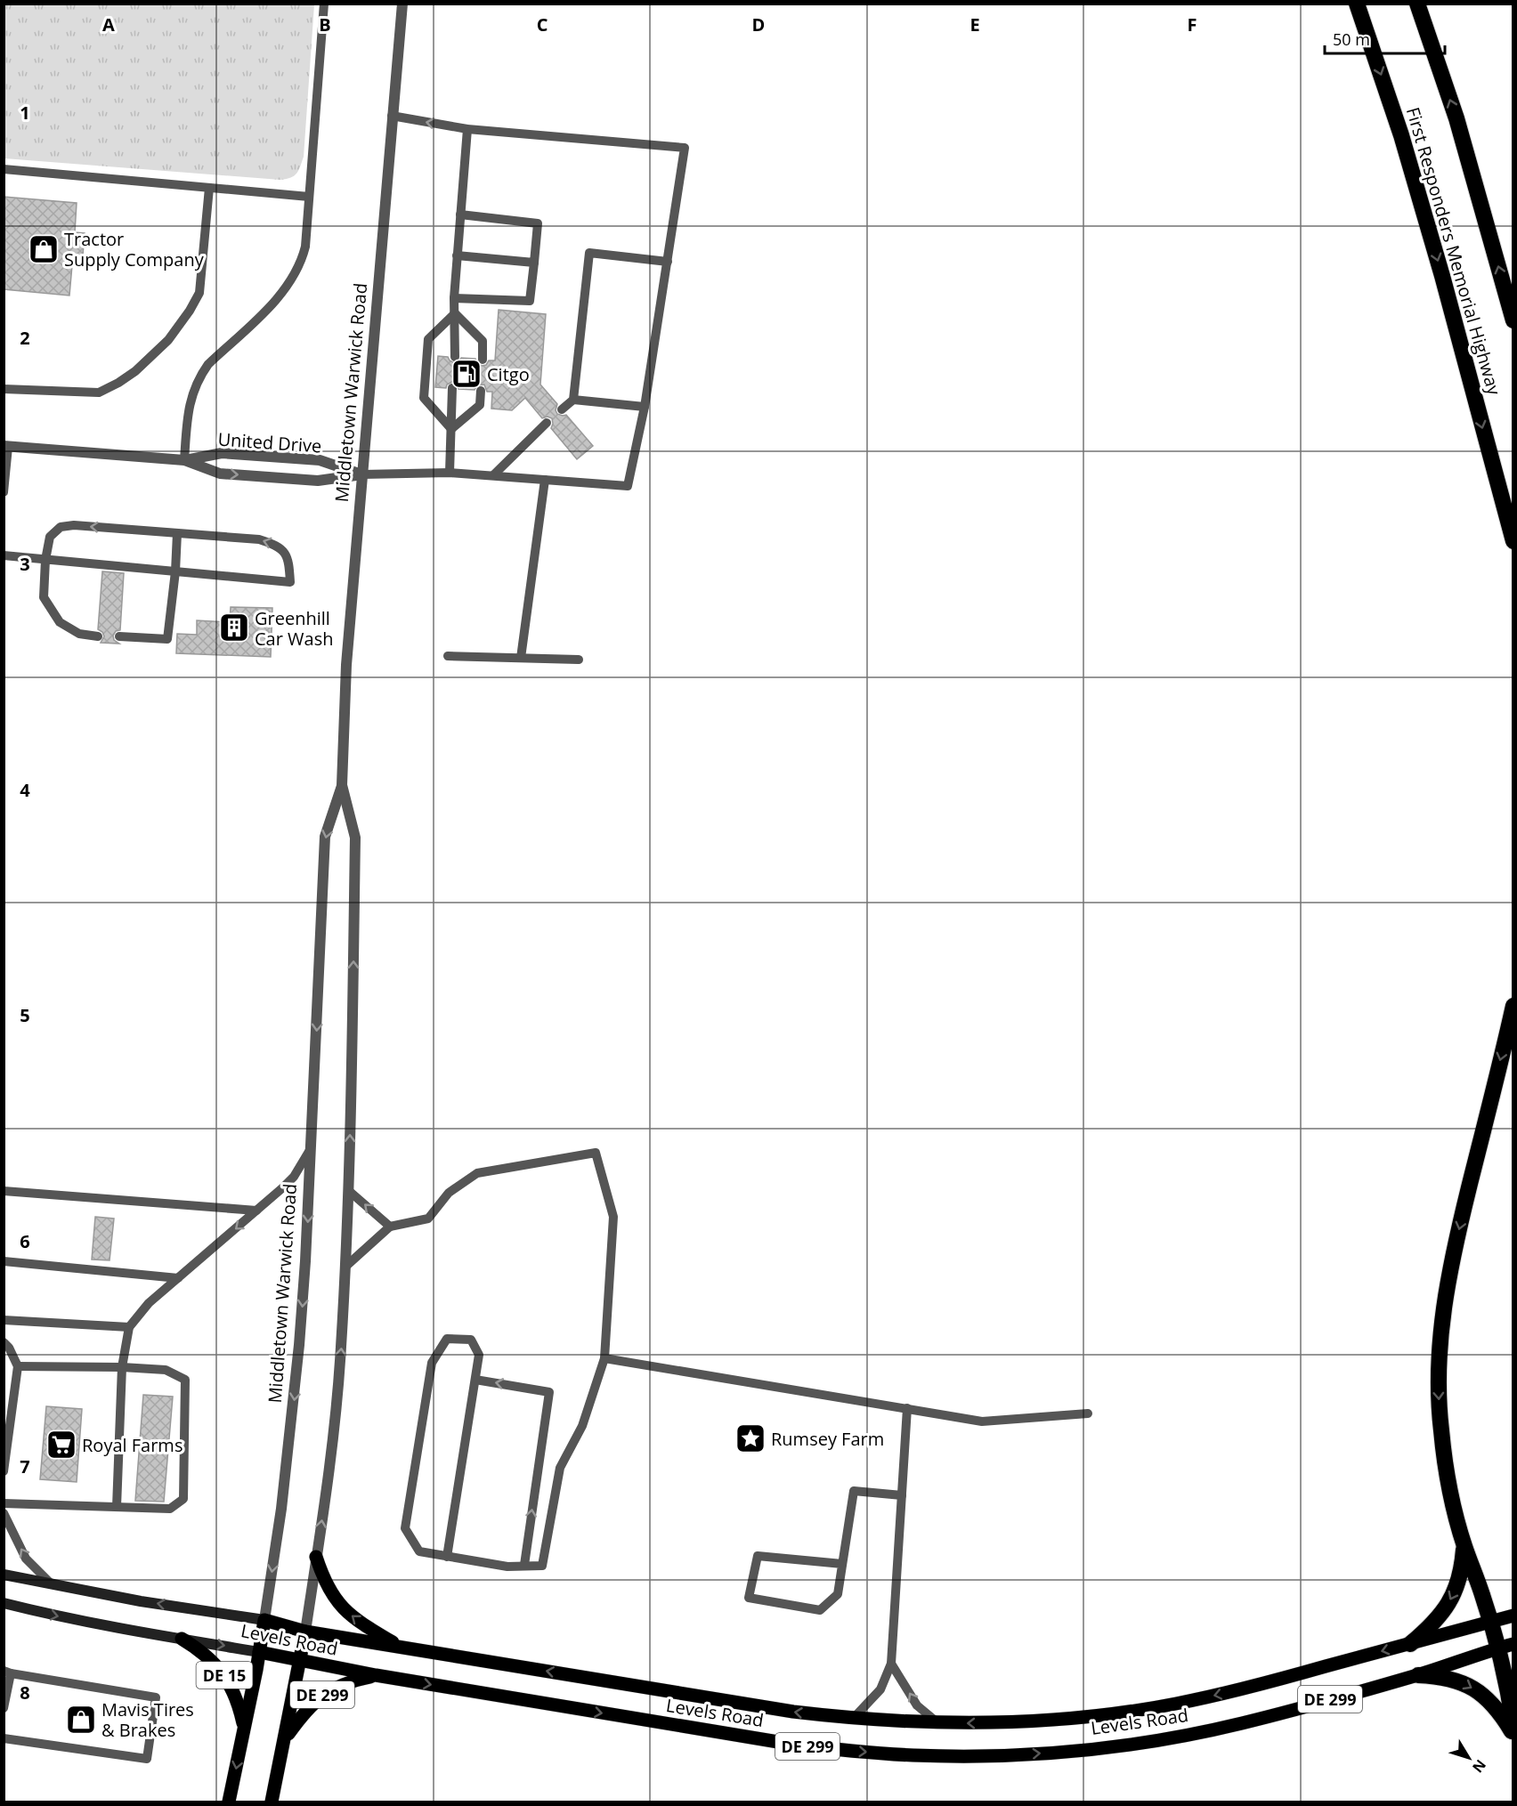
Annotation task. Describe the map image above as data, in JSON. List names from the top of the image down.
{
  "streets": {
    "highway": ["First Responders Memorial Highway"],
    "main road": [
      "Middletown Warwick Road",
      "Levels Road",
      "DE 15",
      "DE 299"
    ],
    "street": ["United Drive"]
  },
  "crossings": [
    ["Middletown Warwick Road", "United Drive"],
    ["Middletown Warwick Road", "Levels Road"],
    ["Middletown Warwick Road", "DE 15"],
    ["Middletown Warwick Road", "DE 299"],
    ["Levels Road", "DE 15"],
    ["Levels Road", "DE 299"]
  ],
  "places": {
    "shop": ["Tractor Supply Company", "Mavis Tires & Brakes"],
    "fuel station": ["Citgo"],
    "building": ["Greenhill Car Wash"],
    "place": ["Rumsey Farm"],
    "supermarket": ["Royal Farms"]
  },
  "scale_bar": "50 m",
  "north": "bottom right",
  "grid": {
    "columns": [
      "A",
      "B",
      "C",
      "D",
      "E",
      "F"
    ],
    "rows": [
      "1",
      "2",
      "3",
      "4",
      "5",
      "6",
      "7",
      "8"
    ]
  }
}
